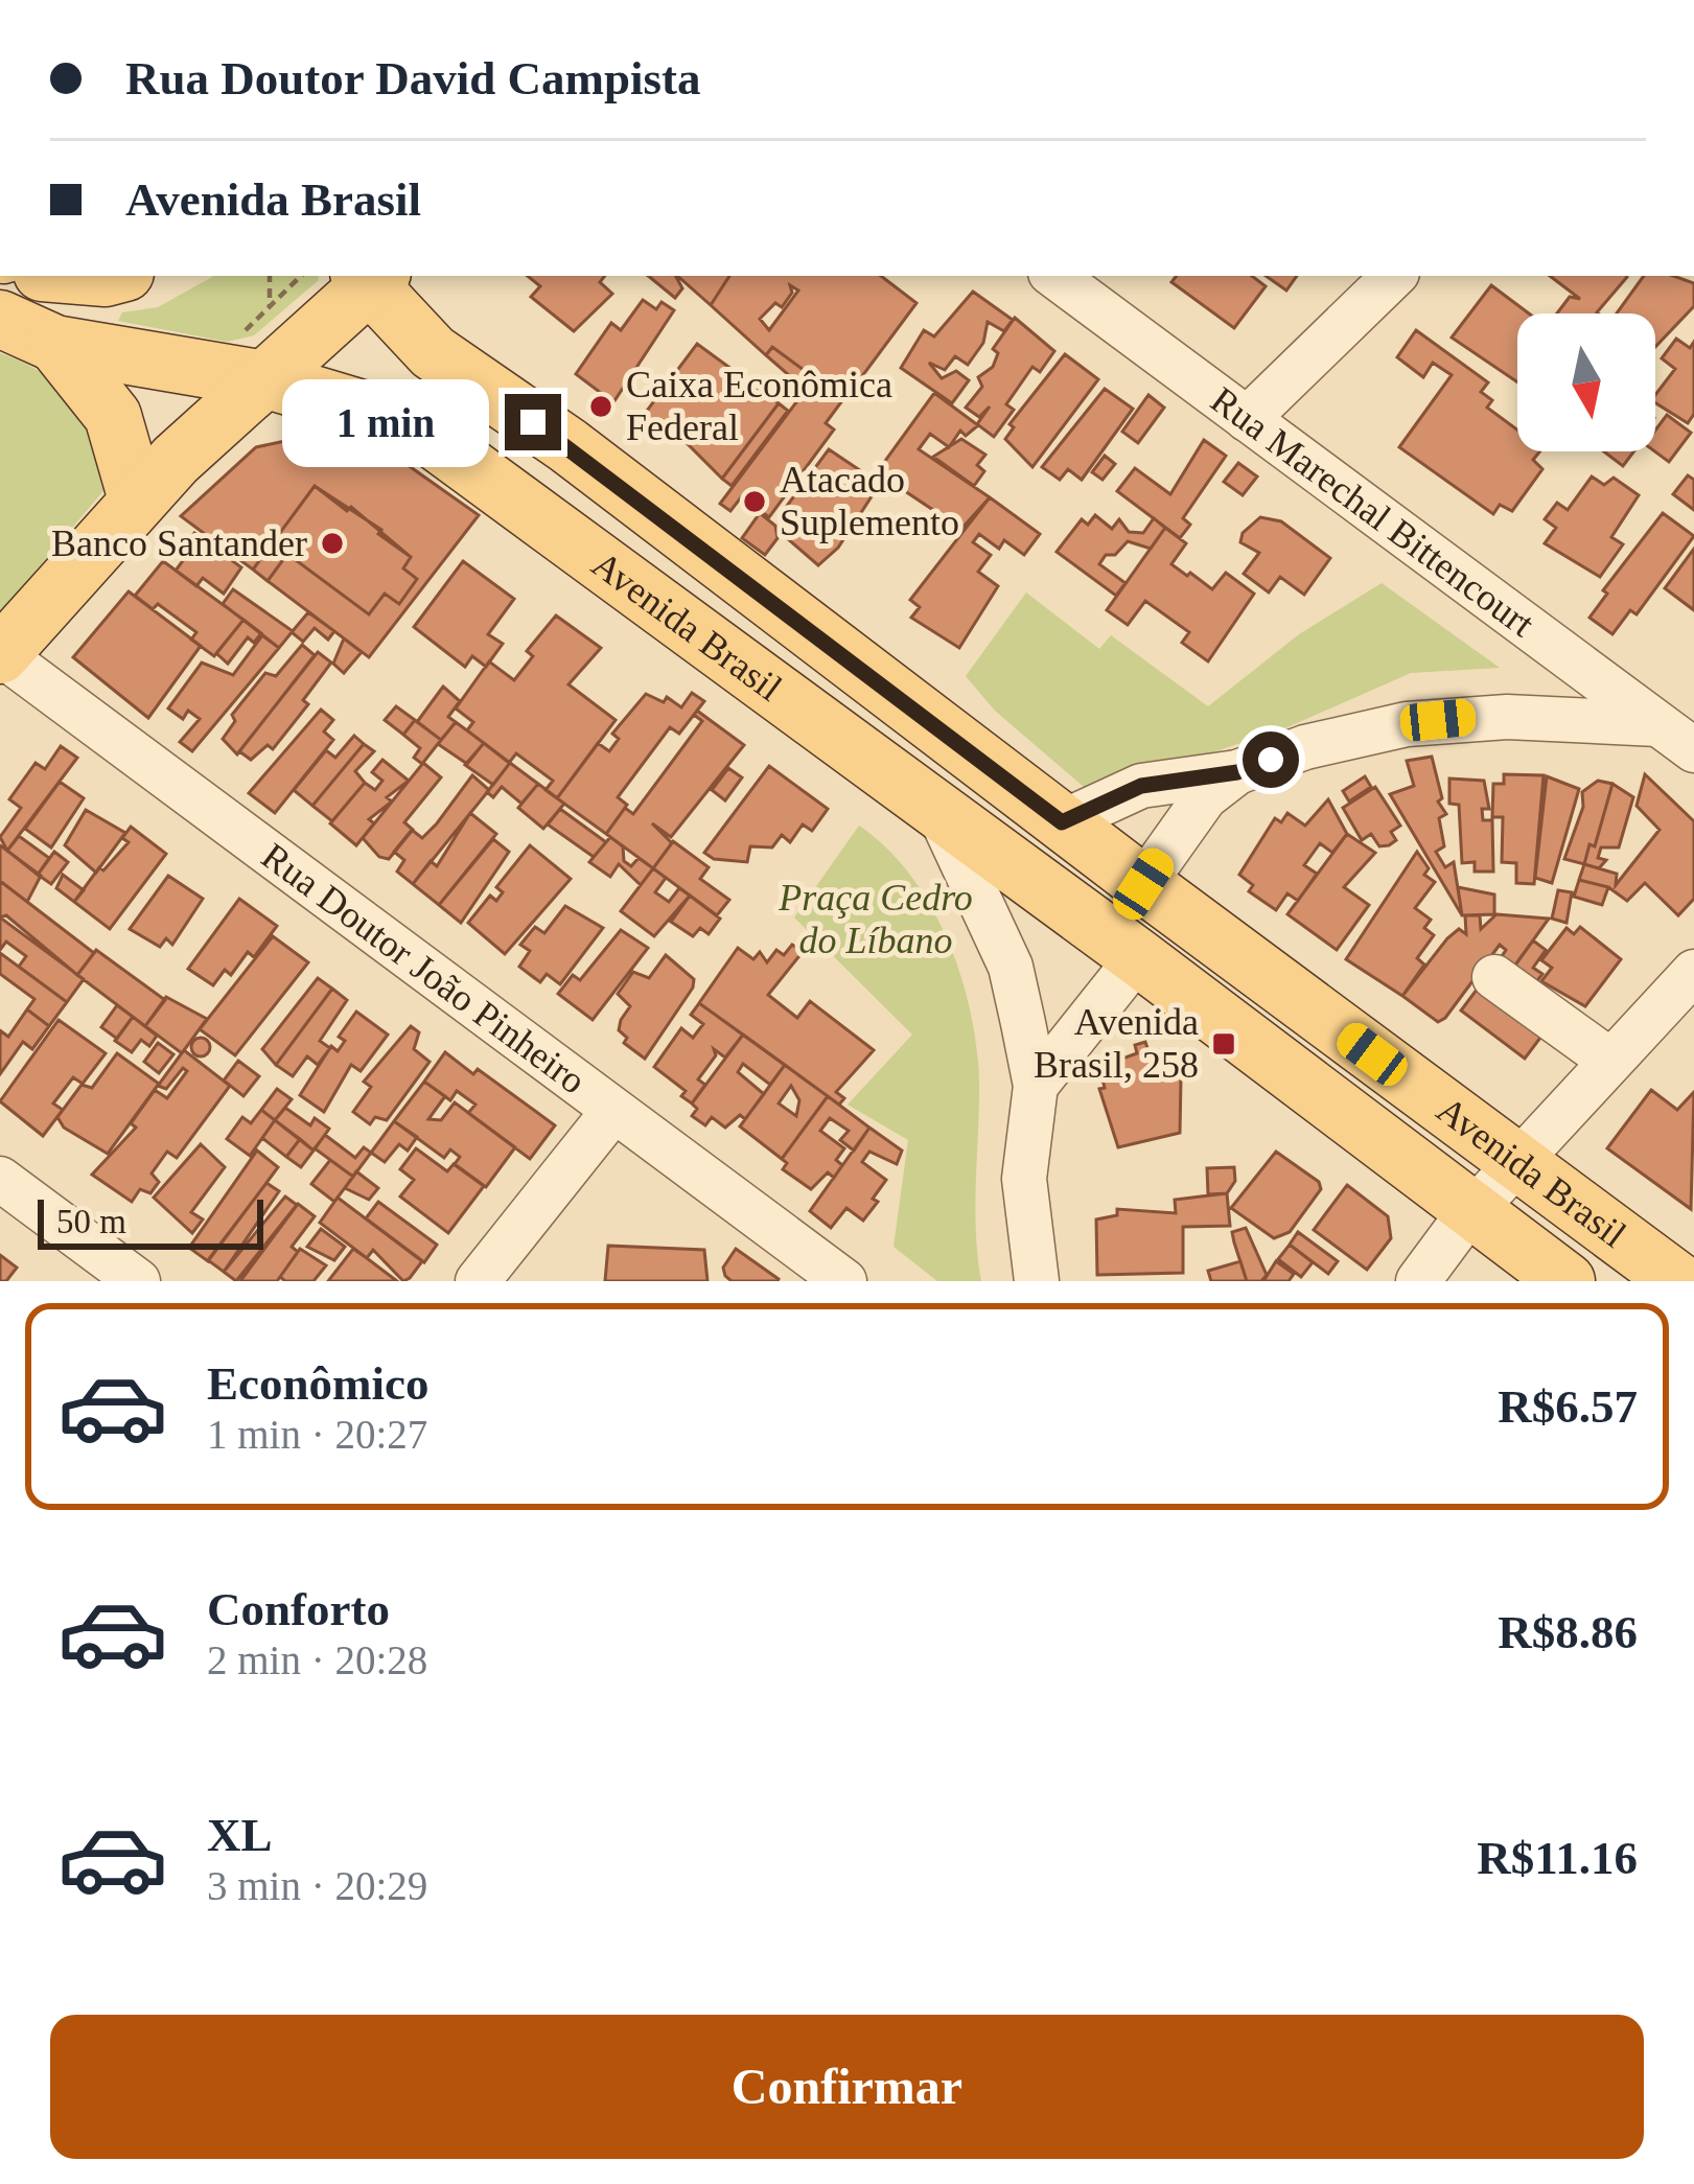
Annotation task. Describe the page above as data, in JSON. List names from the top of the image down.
{
  "streets": {
    "main road": ["Avenida Brasil"],
    "street": ["Rua Marechal Bittencourt", "Rua Doutor João Pinheiro"]
  },
  "parks": ["Praça Cedro do Líbano"],
  "places": {
    "other": ["Caixa Econômica Federal", "Atacado Suplemento", "Banco Santander"],
    "transit": ["Avenida Brasil, 258"]
  },
  "scale_bar": "50 m",
  "north": "bottom",
  "page": {
    "banner": ["Rua Doutor David Campista", "Avenida Brasil"],
    "bubble": "1 min",
    "scale": "50 m",
    "list": [
      {
        "name": "Econômico",
        "note": "1 min · 20:27",
        "value": "R$6.57"
      },
      {
        "name": "Conforto",
        "note": "2 min · 20:28",
        "value": "R$8.86"
      },
      {
        "name": "XL",
        "note": "3 min · 20:29",
        "value": "R$11.16"
      }
    ],
    "buttons": "Confirmar"
  }
}
